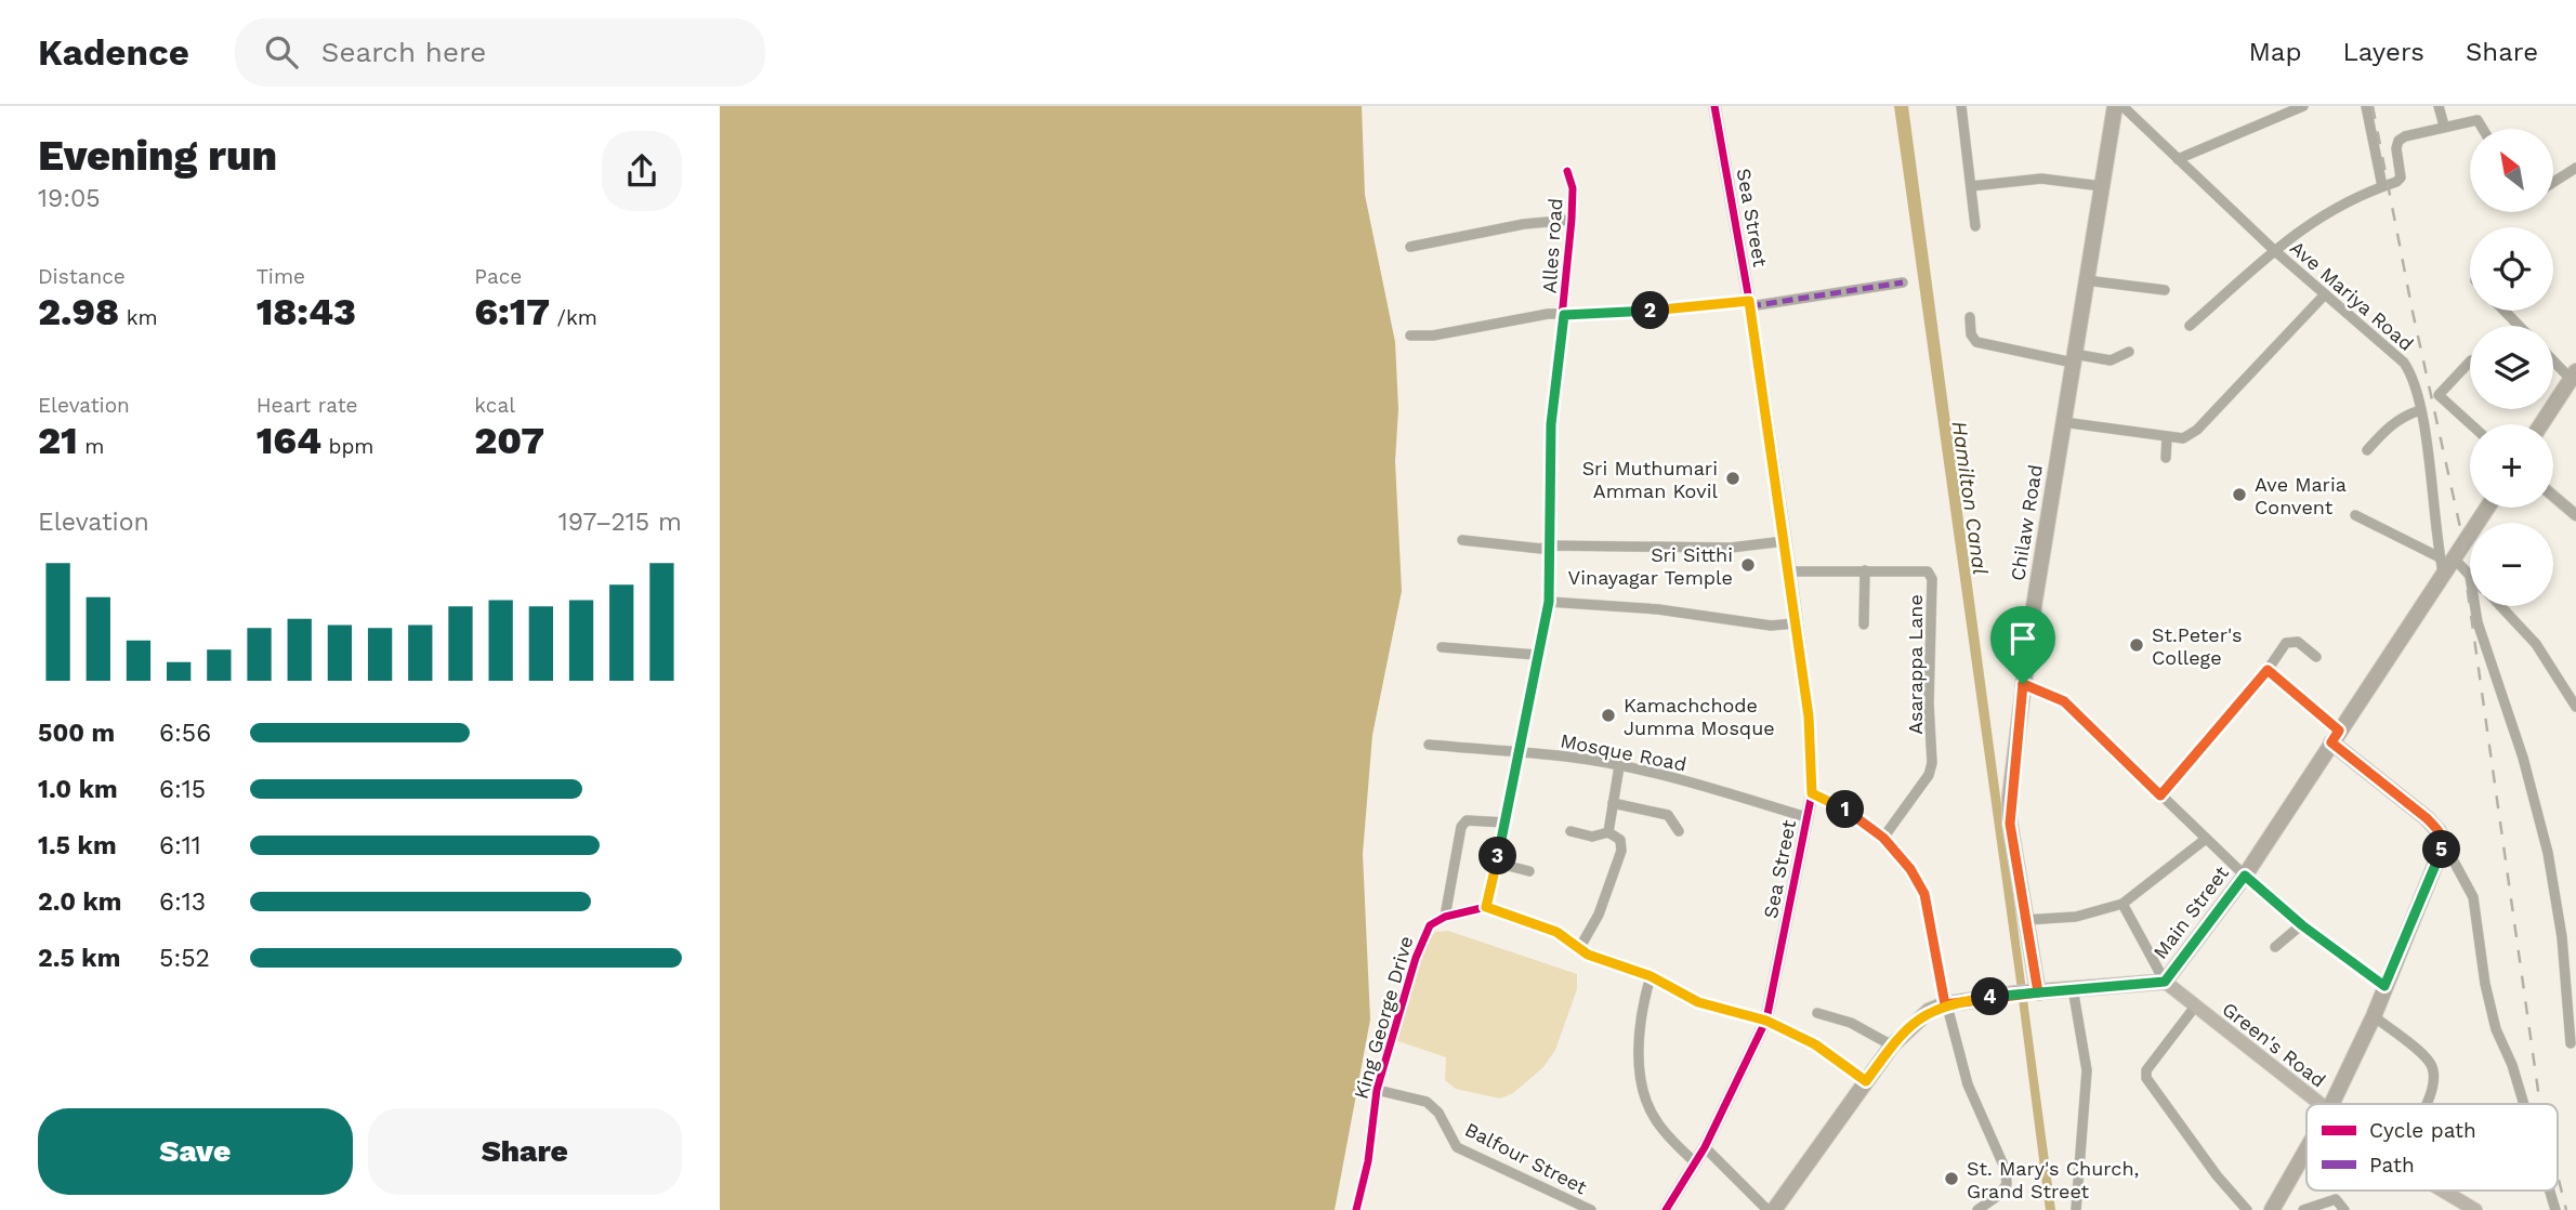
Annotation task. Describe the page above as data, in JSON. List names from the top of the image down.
{
  "streets": {
    "main road": ["Chilaw Road", "Main Street", "Green's Road"],
    "street": [
      "Sea Street",
      "Alles road",
      "Ave Mariya Road",
      "Asarappa Lane",
      "Mosque Road",
      "King George Drive",
      "Balfour Street"
    ]
  },
  "crossings": [
    ["Sea Street", "Asarappa Lane"],
    ["Sea Street", "Mosque Road"],
    ["Alles road", "Mosque Road"],
    ["Ave Mariya Road", "Main Street"],
    ["Chilaw Road", "Main Street"],
    ["Main Street", "Green's Road"],
    ["King George Drive", "Balfour Street"]
  ],
  "water": ["Hamilton Canal"],
  "places": [
    "Sri Muthumari Amman Kovil",
    "Ave Maria Convent",
    "Sri Sitthi Vinayagar Temple",
    "St.Peter's College",
    "Kamachchode Jumma Mosque",
    "St. Mary's Church, Grand Street"
  ],
  "legend": ["Cycle path", "Path"],
  "north": "top left",
  "page": {
    "header": "Kadence",
    "search": "Search here",
    "nav": ["Map", "Layers", "Share"],
    "heading": ["Evening run", "19:05"],
    "map_buttons": ["+", "−"],
    "stats": [
      ["Distance", "2.98 km"],
      ["Time", "18:43"],
      ["Pace", "6:17 /km"],
      ["Elevation", "21 m"],
      ["Heart rate", "164 bpm"],
      ["kcal", "207"]
    ],
    "pins": [
      "2",
      "1",
      "5",
      "3",
      "4"
    ],
    "chart": ["Elevation", "197–215 m"],
    "list": [
      {
        "name": "500 m",
        "note": "6:56"
      },
      {
        "name": "1.0 km",
        "note": "6:15"
      },
      {
        "name": "1.5 km",
        "note": "6:11"
      },
      {
        "name": "2.0 km",
        "note": "6:13"
      },
      {
        "name": "2.5 km",
        "note": "5:52"
      }
    ],
    "buttons": ["Save", "Share"]
  }
}
